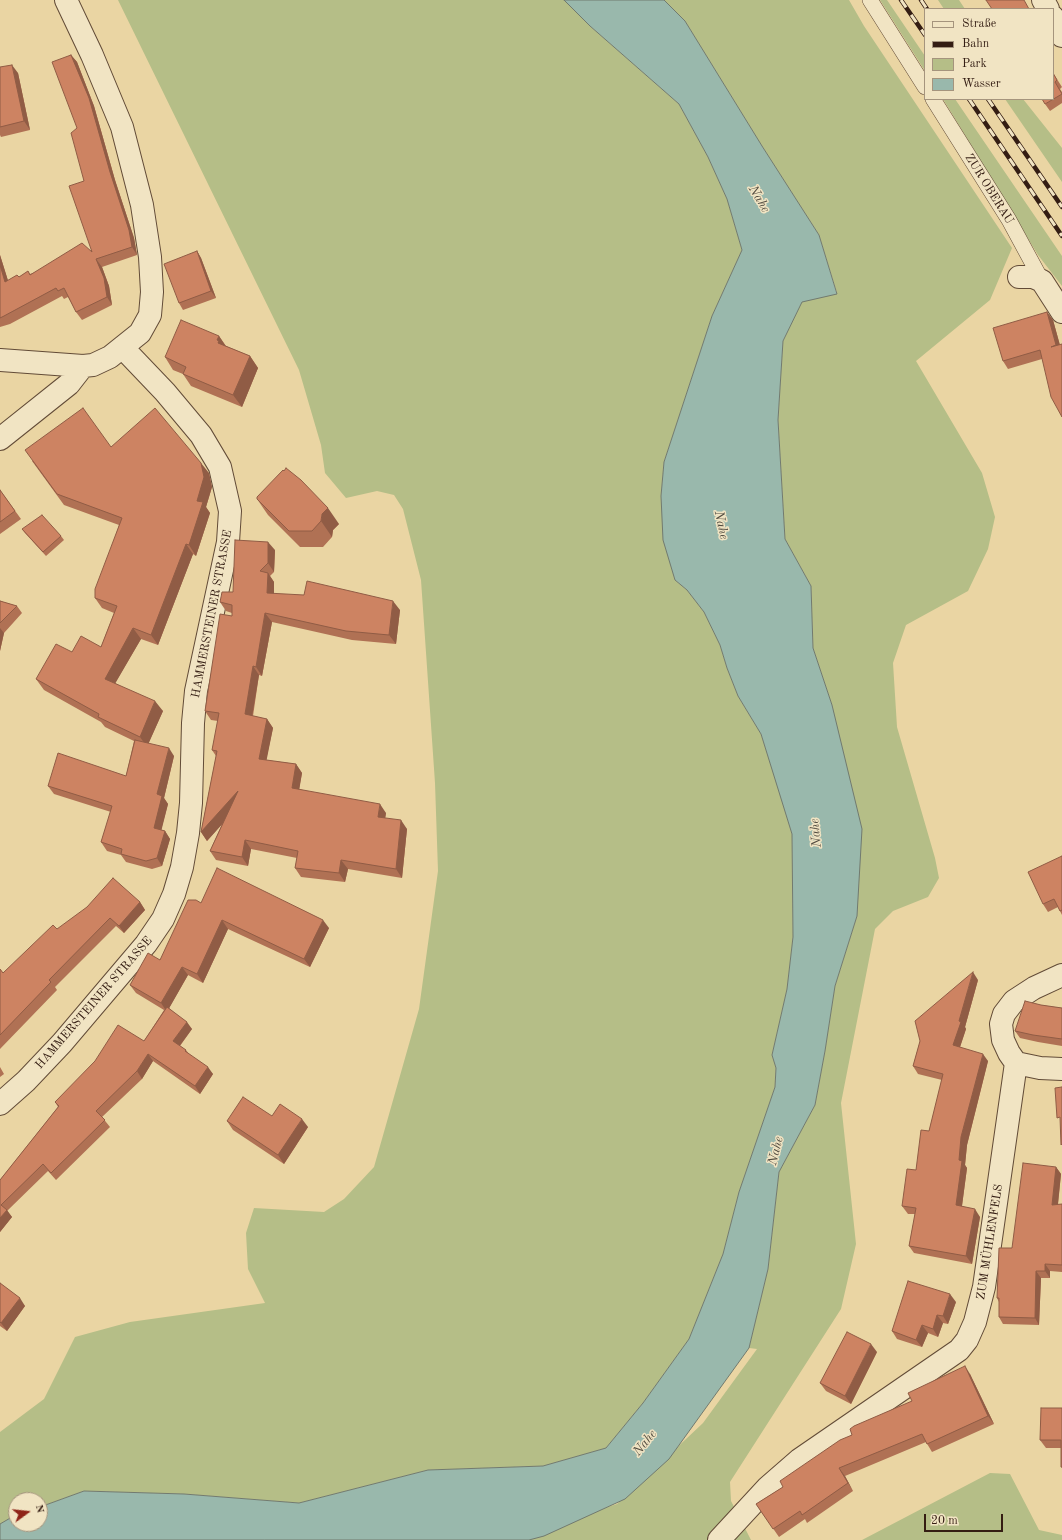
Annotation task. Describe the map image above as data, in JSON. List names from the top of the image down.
{
  "streets": {
    "street": ["ZUR OBERAU", "HAMMERSTEINER STRASSE", "ZUM MÜHLENFELS"]
  },
  "water": ["Nahe"],
  "legend": [
    "Straße",
    "Bahn",
    "Park",
    "Wasser"
  ],
  "scale_bar": "20 m",
  "north": "right"
}
